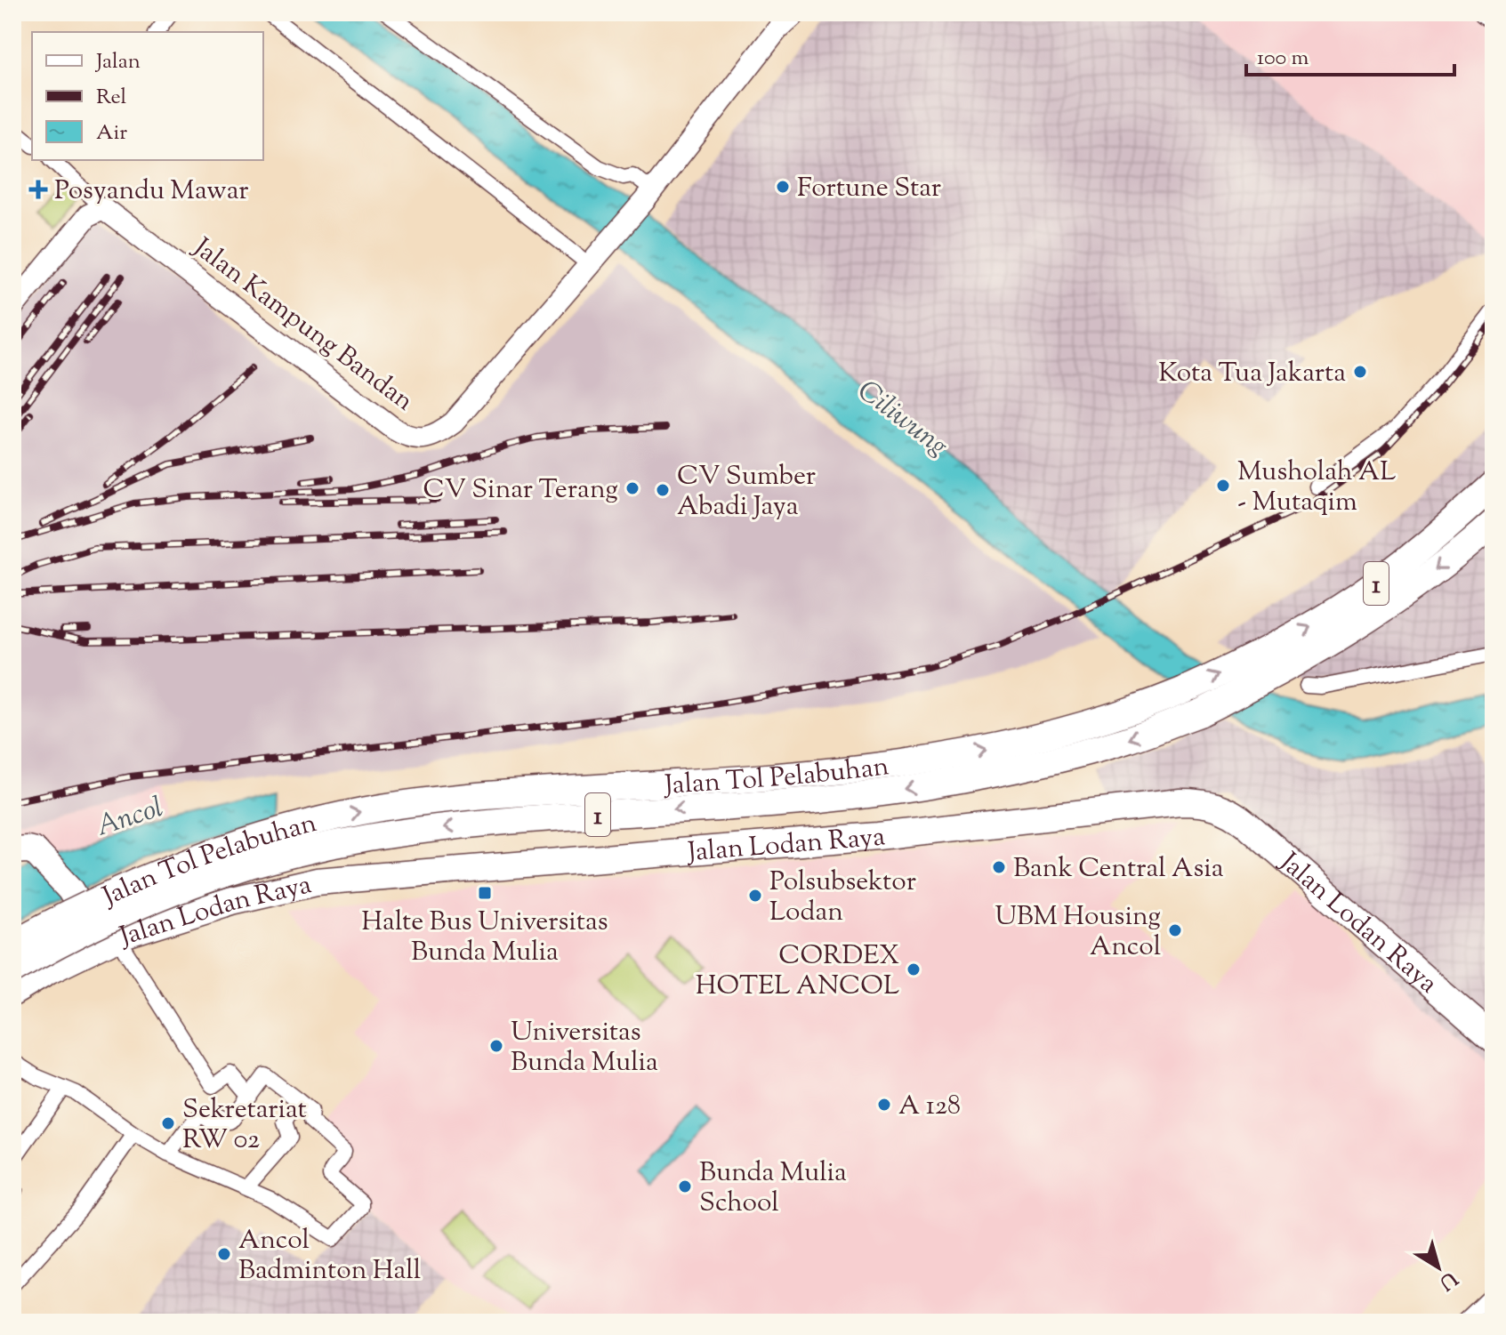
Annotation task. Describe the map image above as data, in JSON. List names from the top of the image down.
{
  "streets": {
    "highway": ["1", "Jalan Tol Pelabuhan", "Jalan Lodan Raya"],
    "street": ["Jalan Kampung Bandan"]
  },
  "water": ["Ciliwung", "Ancol"],
  "places": {
    "other": [
      "Fortune Star",
      "Kota Tua Jakarta",
      "Musholah AL - Mutaqim",
      "CV Sinar Terang",
      "CV Sumber Abadi Jaya",
      "Bank Central Asia",
      "Polsubsektor Lodan",
      "UBM Housing Ancol",
      "CORDEX HOTEL ANCOL",
      "Universitas Bunda Mulia",
      "A 128",
      "Sekretariat RW 02",
      "Bunda Mulia School",
      "Ancol Badminton Hall"
    ],
    "health": ["Posyandu Mawar"],
    "transit": ["Halte Bus Universitas Bunda Mulia"]
  },
  "legend": ["Jalan", "Rel", "Air"],
  "scale_bar": "100 m",
  "north": "bottom right"
}
